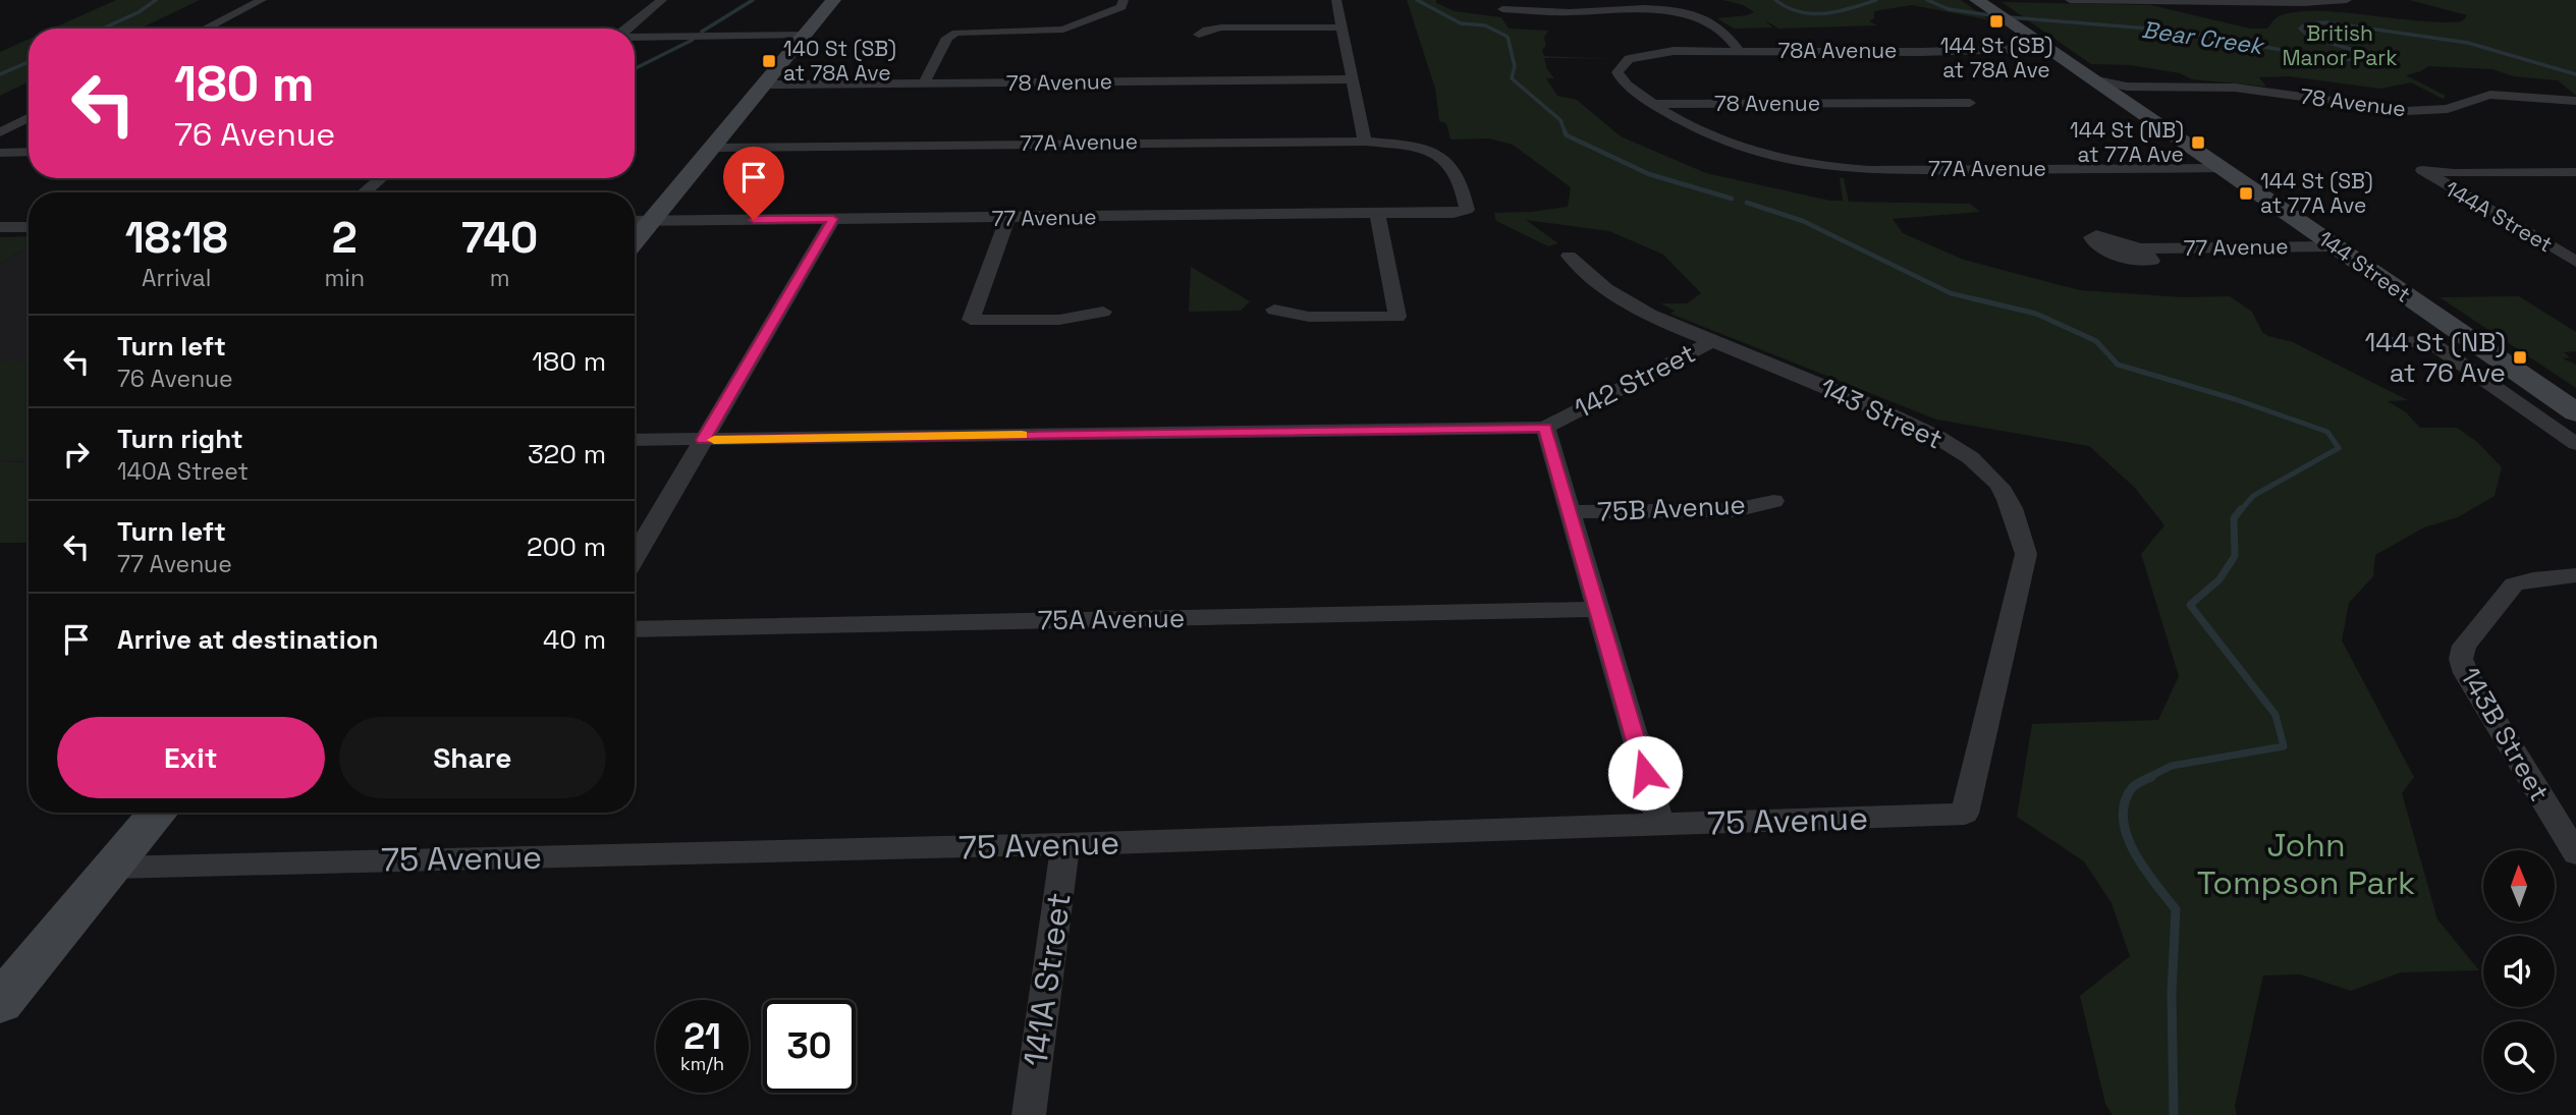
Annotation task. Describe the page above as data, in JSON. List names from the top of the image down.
{
  "streets": {
    "main road": ["144 Street"],
    "street": [
      "78A Avenue",
      "78 Avenue",
      "77A Avenue",
      "144A Street",
      "77 Avenue",
      "142 Street",
      "143 Street",
      "75B Avenue",
      "75A Avenue",
      "143B Street",
      "75 Avenue",
      "141A Street"
    ]
  },
  "crossings": [
    ["78A Avenue", "78 Avenue"],
    ["78A Avenue", "144 Street"],
    ["78 Avenue", "144 Street"],
    ["77A Avenue", "77 Avenue"],
    ["77A Avenue", "144 Street"],
    ["77 Avenue", "144 Street"],
    ["142 Street", "143 Street"],
    ["142 Street", "75B Avenue"],
    ["142 Street", "75A Avenue"],
    ["142 Street", "75 Avenue"],
    ["143 Street", "75 Avenue"],
    ["75 Avenue", "141A Street"]
  ],
  "water": ["Bear Creek"],
  "parks": ["British Manor Park", "John Tompson Park"],
  "places": {
    "transit": [
      "144 St (SB) at 78A Ave",
      "140 St (SB) at 78A Ave",
      "144 St (NB) at 77A Ave",
      "144 St (SB) at 77A Ave",
      "144 St (NB) at 76 Ave"
    ]
  },
  "north": "top",
  "page": {
    "turn": ["180 m", "76 Avenue"],
    "eta": [
      "18:18",
      "Arrival",
      "2",
      "min",
      "740",
      "m"
    ],
    "list": [
      {
        "name": "Turn left",
        "note": "76 Avenue",
        "value": "180 m"
      },
      {
        "name": "Turn right",
        "note": "140A Street",
        "value": "320 m"
      },
      {
        "name": "Turn left",
        "note": "77 Avenue",
        "value": "200 m"
      },
      {
        "name": "Arrive at destination",
        "value": "40 m"
      }
    ],
    "buttons": ["Exit", "Share"],
    "speed": "21 km/h",
    "limit": "30"
  }
}
